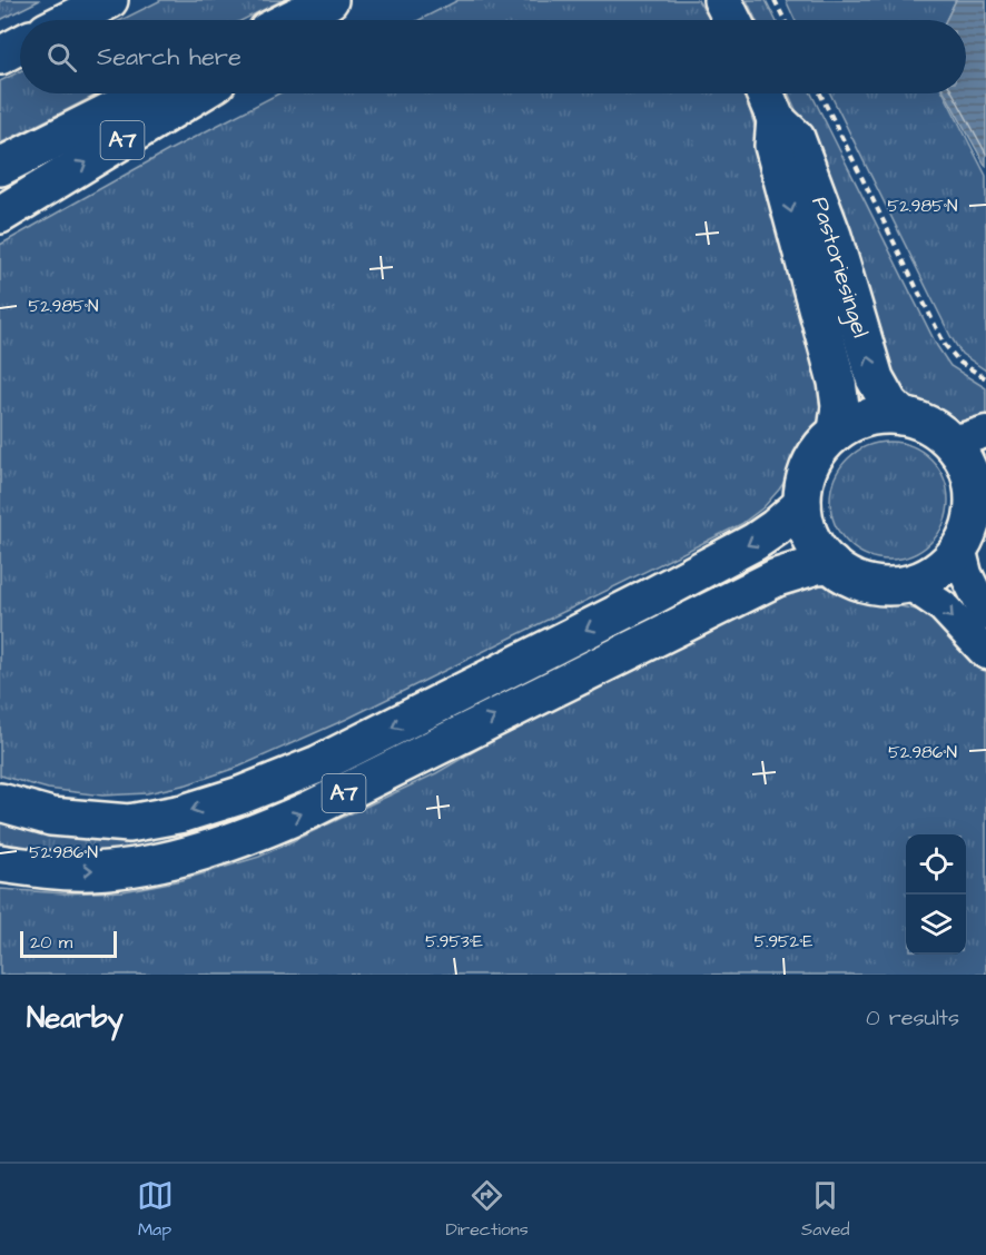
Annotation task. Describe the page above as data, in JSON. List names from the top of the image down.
{
  "streets": {
    "main road": ["A7", "Pastoriesingel"]
  },
  "crossings": [
    ["A7", "Pastoriesingel"]
  ],
  "scale_bar": "20 m",
  "page": {
    "search": "Search here",
    "scale": "20 m",
    "heading": ["Nearby", "0 results"],
    "nav": ["Map", "Directions", "Saved"]
  },
  "coordinates": [
    "52.985°N",
    "52.986°N",
    "5.953°E",
    "5.952°E"
  ]
}
